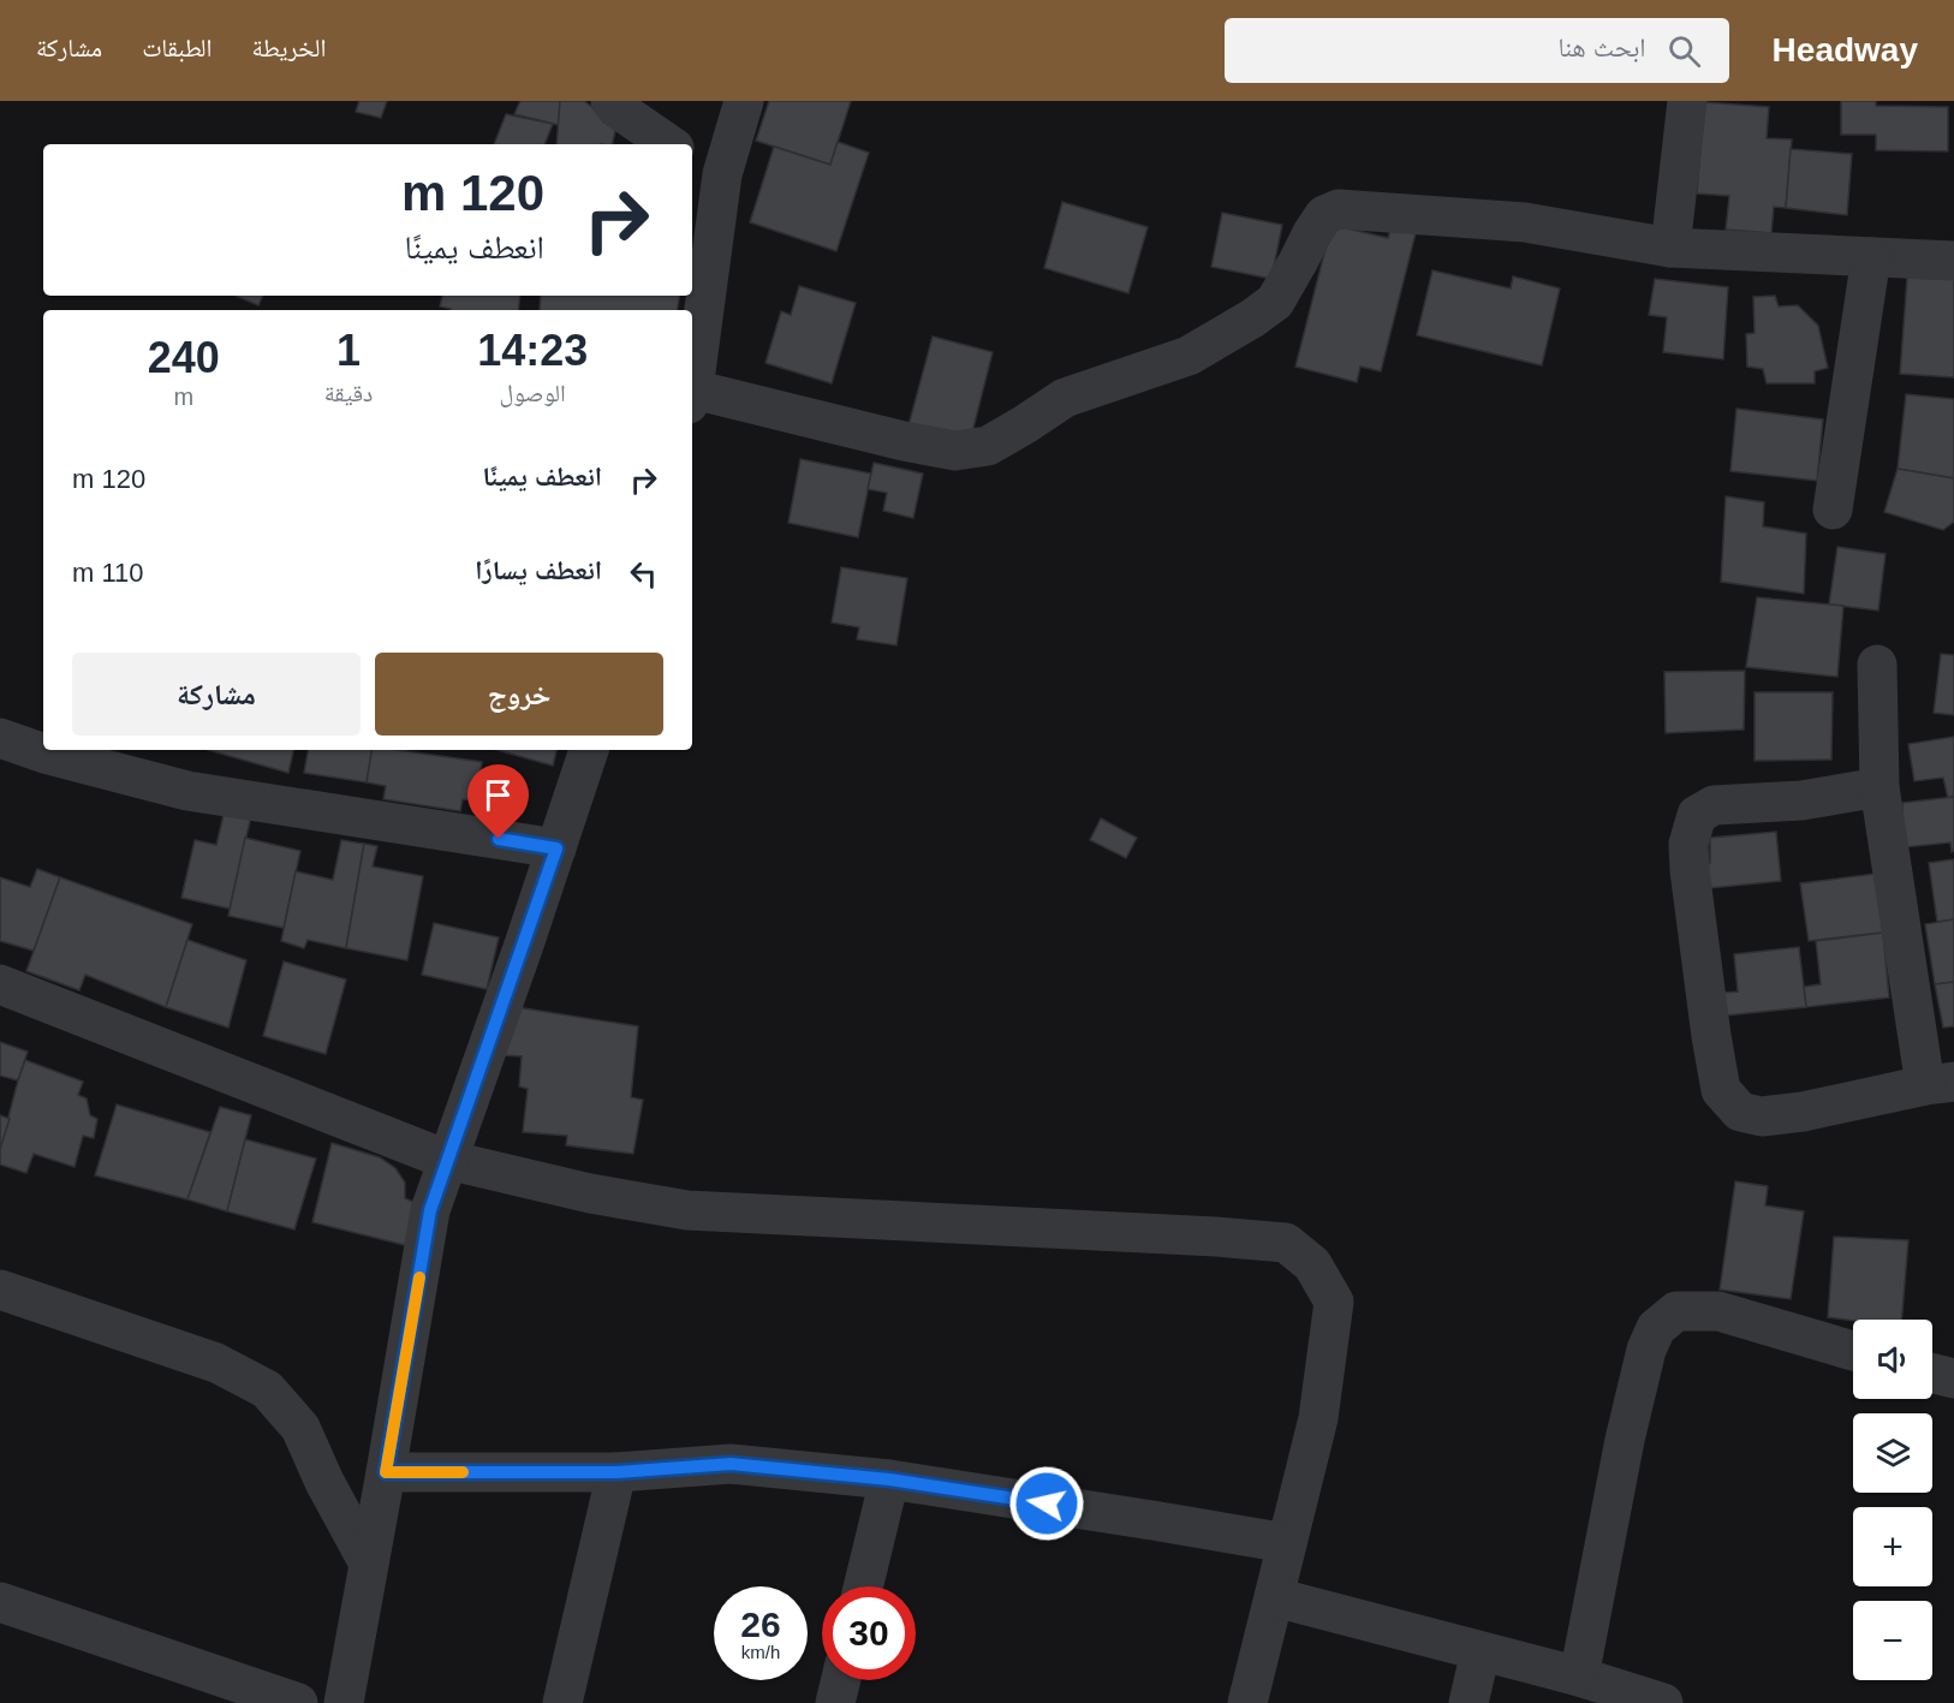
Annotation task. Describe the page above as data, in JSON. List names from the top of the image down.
{
  "page": {
    "header": "Headway",
    "search": "ابحث هنا",
    "nav": ["الخريطة", "الطبقات", "مشاركة"],
    "turn": ["120 m", "انعطف يمينًا"],
    "eta": [
      "14:23",
      "الوصول",
      "1",
      "دقيقة",
      "240",
      "m"
    ],
    "list": [
      {
        "name": "انعطف يمينًا",
        "value": "120 m"
      },
      {
        "name": "انعطف يسارًا",
        "value": "110 m"
      }
    ],
    "buttons": ["خروج", "مشاركة"],
    "map_buttons": ["+", "−"],
    "speed": "26 km/h",
    "limit": "30"
  }
}
